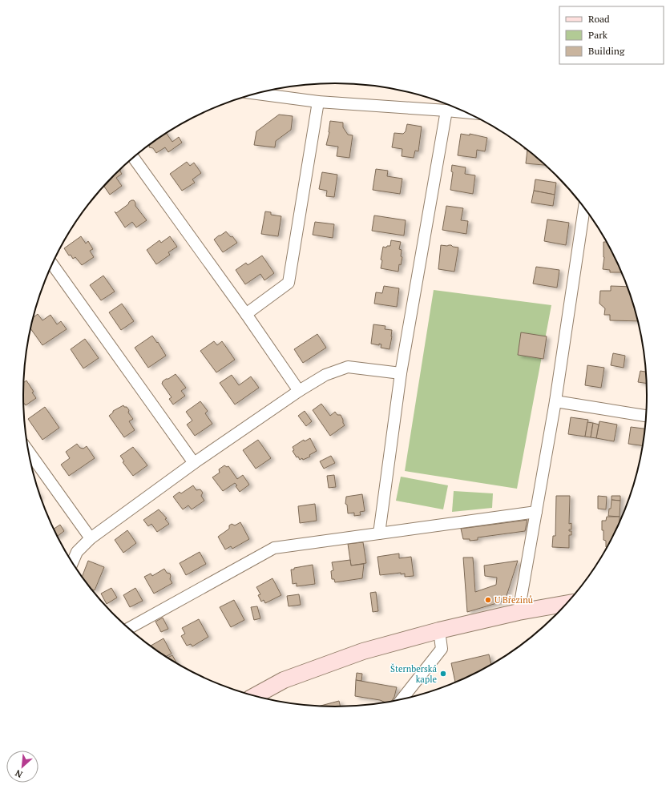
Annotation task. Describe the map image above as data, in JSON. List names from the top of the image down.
{
  "places": ["U Březinů", "Šternberská kaple"],
  "legend": ["Road", "Park", "Building"],
  "north": "bottom left"
}
